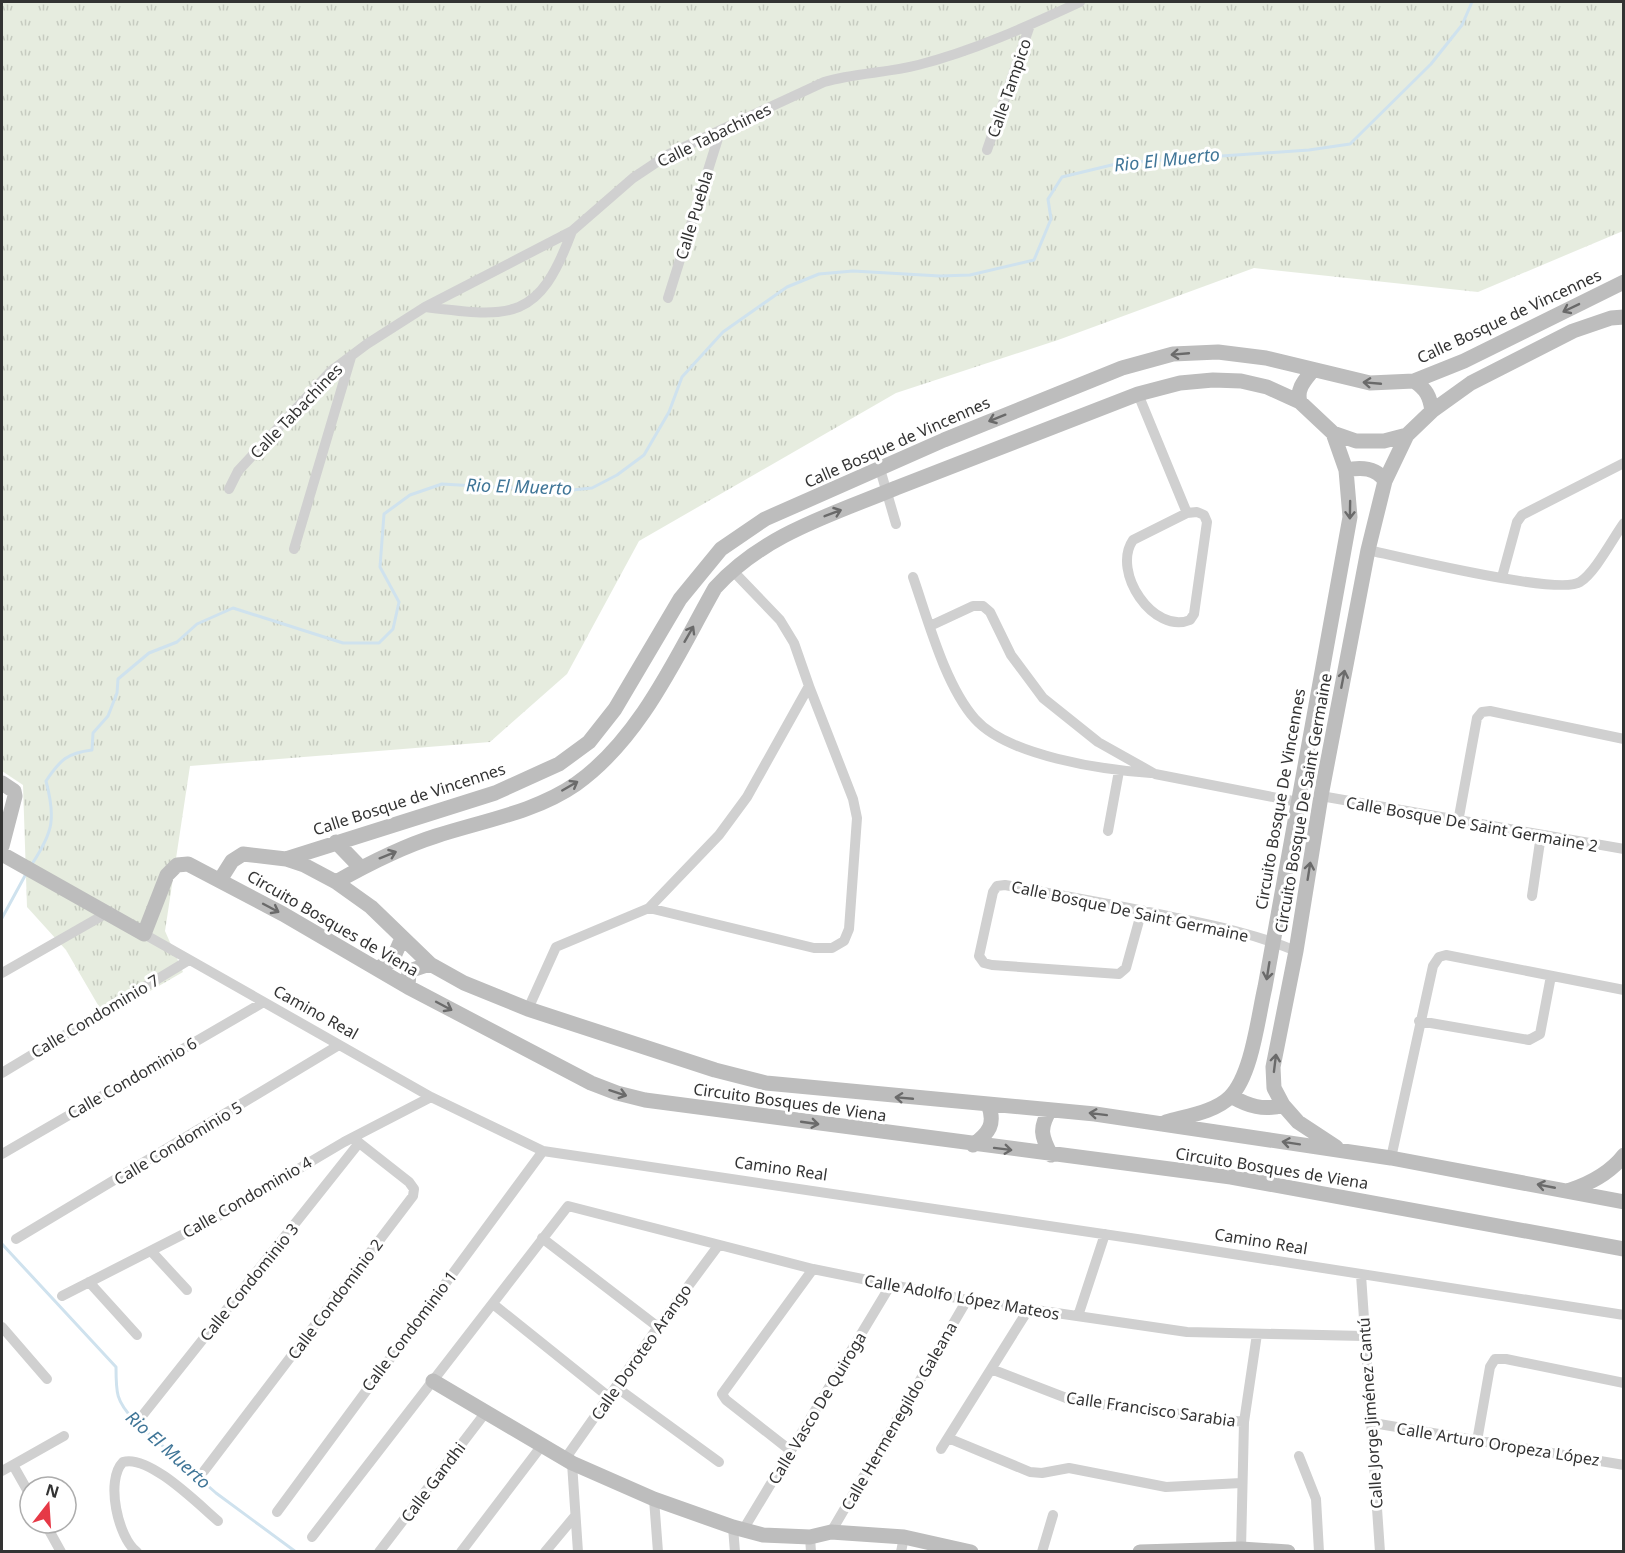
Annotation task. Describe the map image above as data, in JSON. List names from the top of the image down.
{
  "streets": {
    "main road": [
      "Calle Bosque de Vincennes",
      "Circuito Bosque De Vincennes",
      "Circuito Bosque De Saint Germaine",
      "Circuito Bosques de Viena",
      "Camino Real"
    ],
    "street": [
      "Calle Tampico",
      "Calle Tabachines",
      "Calle Puebla",
      "Calle Bosque De Saint Germaine 2",
      "Calle Bosque De Saint Germaine",
      "Calle Condominio 7",
      "Calle Condominio 6",
      "Calle Condominio 5",
      "Calle Condominio 4",
      "Calle Condominio 3",
      "Calle Adolfo López Mateos",
      "Calle Condominio 2",
      "Calle Condominio 1",
      "Calle Doroteo Arango",
      "Calle Vasco De Quiroga",
      "Calle Francisco Sarabia",
      "Calle Jorge Jiménez Cantú",
      "Calle Hermenegildo Galeana",
      "Calle Arturo Oropeza López",
      "Calle Gandhi"
    ]
  },
  "crossings": [
    ["Calle Tampico", "Calle Tabachines"],
    ["Calle Tabachines", "Calle Puebla"],
    ["Calle Bosque de Vincennes", "Circuito Bosques de Viena"],
    ["Circuito Bosque De Vincennes", "Calle Bosque De Saint Germaine"],
    ["Circuito Bosque De Saint Germaine", "Calle Bosque De Saint Germaine 2"],
    ["Circuito Bosque De Saint Germaine", "Calle Bosque De Saint Germaine"],
    ["Circuito Bosque De Saint Germaine", "Circuito Bosques de Viena"],
    ["Camino Real", "Calle Condominio 7"],
    ["Camino Real", "Calle Condominio 6"],
    ["Camino Real", "Calle Condominio 5"],
    ["Camino Real", "Calle Condominio 4"],
    ["Camino Real", "Calle Condominio 1"],
    ["Camino Real", "Calle Jorge Jiménez Cantú"],
    ["Calle Condominio 4", "Calle Condominio 3"],
    ["Calle Condominio 4", "Calle Condominio 2"],
    ["Calle Condominio 3", "Calle Condominio 2"],
    ["Calle Adolfo López Mateos", "Calle Doroteo Arango"],
    ["Calle Adolfo López Mateos", "Calle Vasco De Quiroga"],
    ["Calle Adolfo López Mateos", "Calle Jorge Jiménez Cantú"],
    ["Calle Adolfo López Mateos", "Calle Hermenegildo Galeana"],
    ["Calle Jorge Jiménez Cantú", "Calle Arturo Oropeza López"]
  ],
  "one_way": ["Circuito Bosque De Vincennes", "Circuito Bosque De Saint Germaine"],
  "water": ["Rio El Muerto"],
  "north": "top"
}
